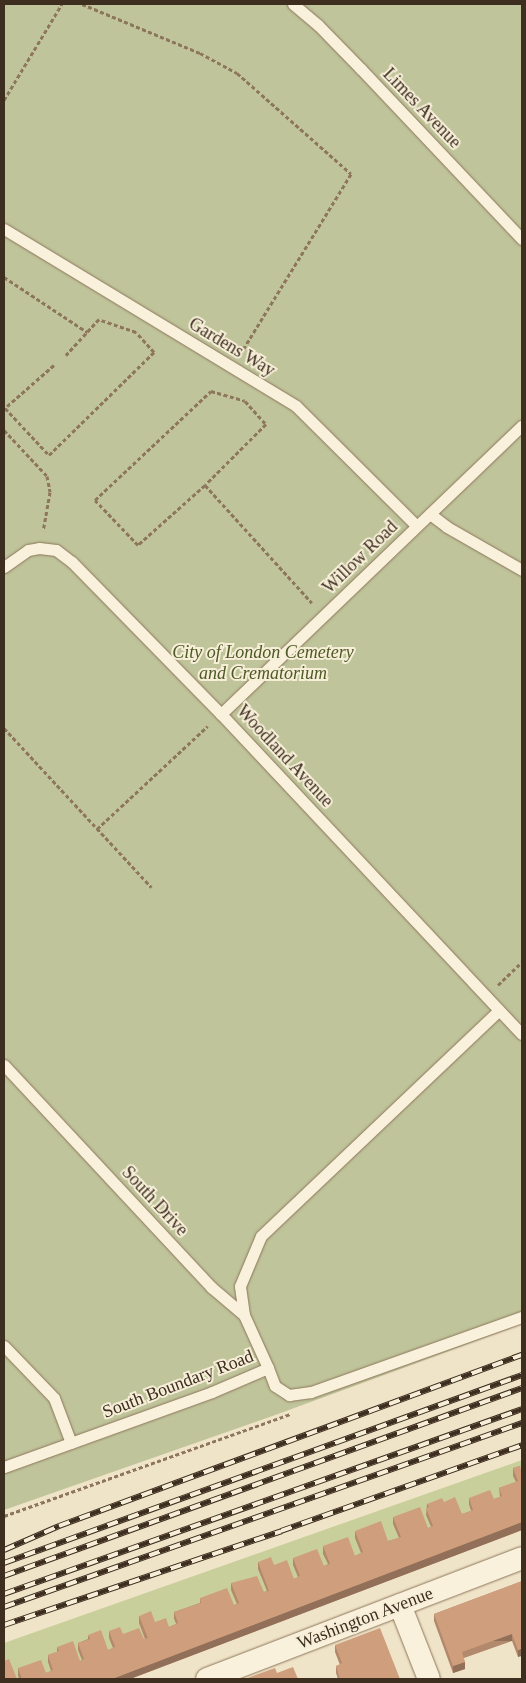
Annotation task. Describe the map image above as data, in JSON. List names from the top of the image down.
{
  "streets": {
    "street": ["Washington Avenue"],
    "lane": [
      "Limes Avenue",
      "Gardens Way",
      "Willow Road",
      "Woodland Avenue",
      "South Drive",
      "South Boundary Road"
    ]
  },
  "crossings": [
    ["Gardens Way", "Willow Road"],
    ["Willow Road", "Woodland Avenue"],
    ["South Drive", "South Boundary Road"]
  ],
  "parks": ["City of London Cemetery and Crematorium"]
}
